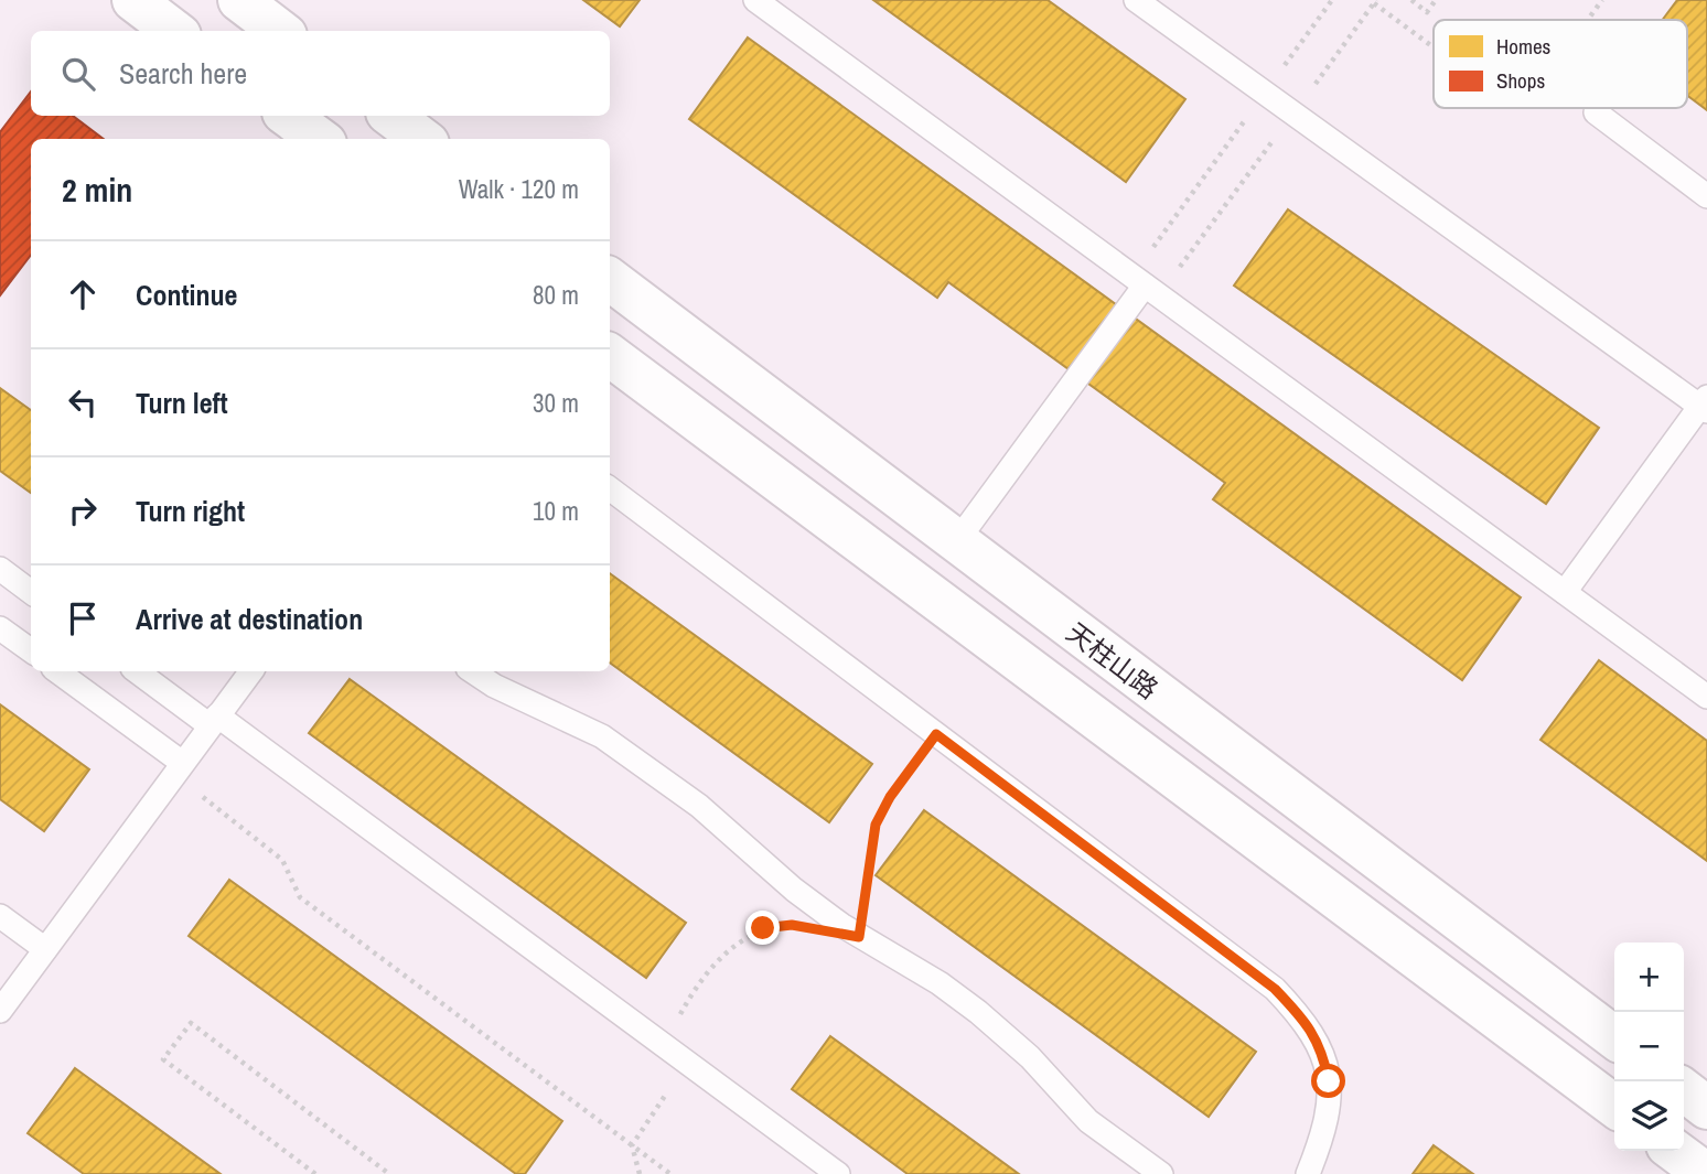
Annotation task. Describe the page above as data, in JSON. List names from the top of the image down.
{
  "streets": {
    "street": ["天柱山路"]
  },
  "legend": ["Homes", "Shops"],
  "page": {
    "search": "Search here",
    "heading": ["2 min", "Walk · 120 m"],
    "list": [
      ["Continue", "80 m"],
      ["Turn left", "30 m"],
      ["Turn right", "10 m"],
      "Arrive at destination"
    ],
    "map_buttons": ["+", "−"]
  }
}
